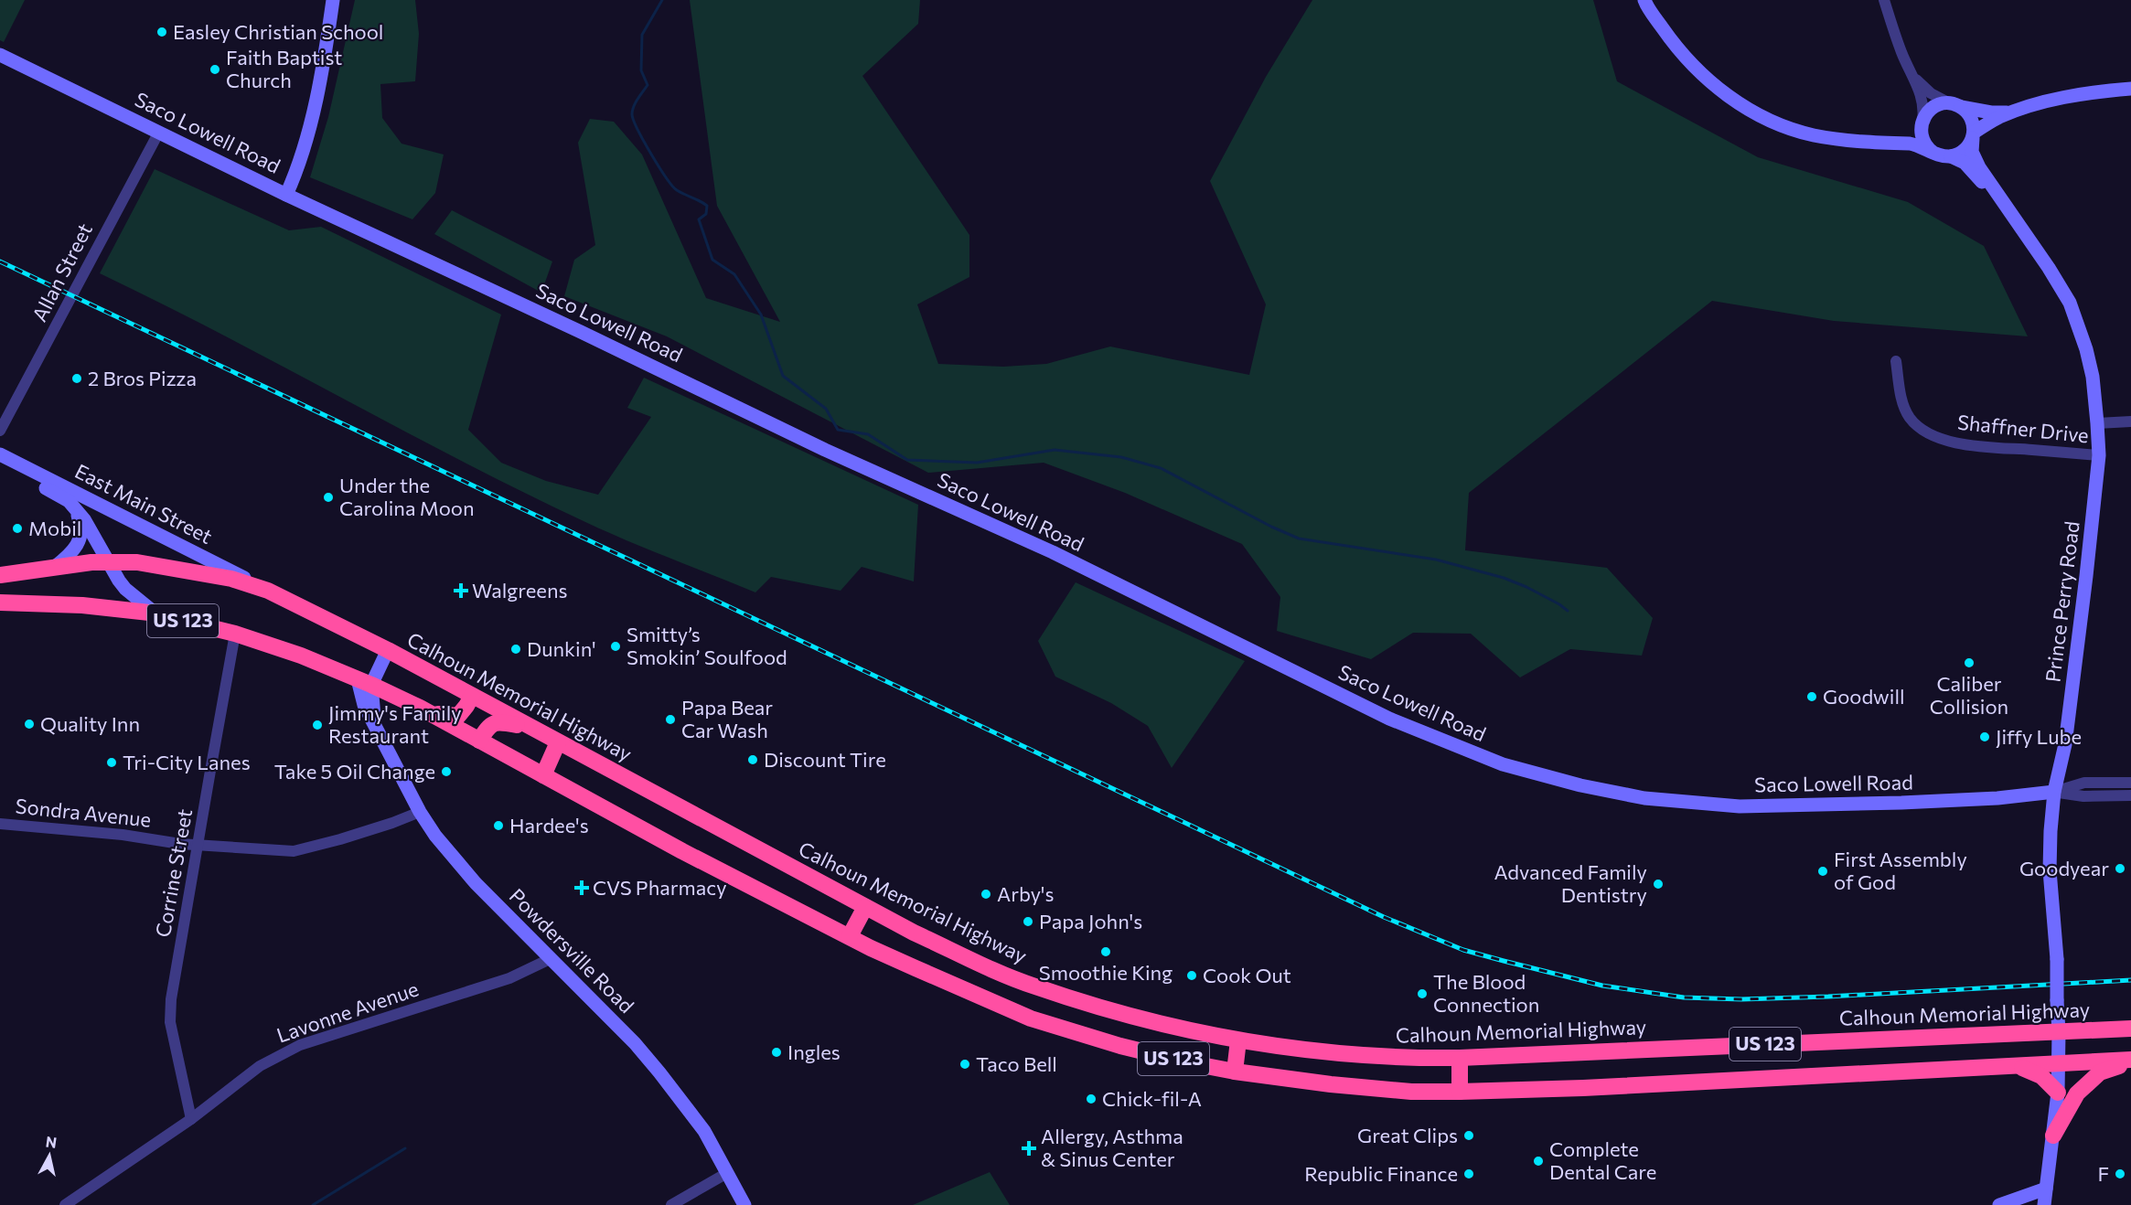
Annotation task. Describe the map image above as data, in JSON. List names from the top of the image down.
{
  "streets": {
    "highway": ["US 123", "Calhoun Memorial Highway"],
    "street": [
      "Saco Lowell Road",
      "Allan Street",
      "Shaffner Drive",
      "East Main Street",
      "Prince Perry Road",
      "Sondra Avenue",
      "Corrine Street",
      "Powdersville Road",
      "Lavonne Avenue"
    ]
  },
  "crossings": [
    ["Saco Lowell Road", "Allan Street"],
    ["Saco Lowell Road", "Prince Perry Road"],
    ["Shaffner Drive", "Prince Perry Road"],
    ["East Main Street", "US 123"],
    ["East Main Street", "Calhoun Memorial Highway"],
    ["Prince Perry Road", "US 123"],
    ["Prince Perry Road", "Calhoun Memorial Highway"],
    ["US 123", "Corrine Street"],
    ["US 123", "Powdersville Road"],
    ["Sondra Avenue", "Corrine Street"],
    ["Sondra Avenue", "Powdersville Road"],
    ["Corrine Street", "Lavonne Avenue"],
    ["Powdersville Road", "Lavonne Avenue"]
  ],
  "places": {
    "other": [
      "Easley Christian School",
      "Faith Baptist Church",
      "2 Bros Pizza",
      "Under the Carolina Moon",
      "Mobil",
      "Smitty’s Smokin’ Soulfood",
      "Dunkin'",
      "Caliber Collision",
      "Goodwill",
      "Papa Bear Car Wash",
      "Quality Inn",
      "Jimmy's Family Restaurant",
      "Jiffy Lube",
      "Discount Tire",
      "Tri-City Lanes",
      "Take 5 Oil Change",
      "Hardee's",
      "Goodyear",
      "First Assembly of God",
      "Advanced Family Dentistry",
      "Arby's",
      "Papa John's",
      "Smoothie King",
      "Cook Out",
      "The Blood Connection",
      "Ingles",
      "Taco Bell",
      "Chick-fil-A",
      "Great Clips",
      "Complete Dental Care",
      "Republic Finance",
      "F"
    ],
    "health": ["Walgreens", "CVS Pharmacy", "Allergy, Asthma & Sinus Center"]
  },
  "north": "top"
}
